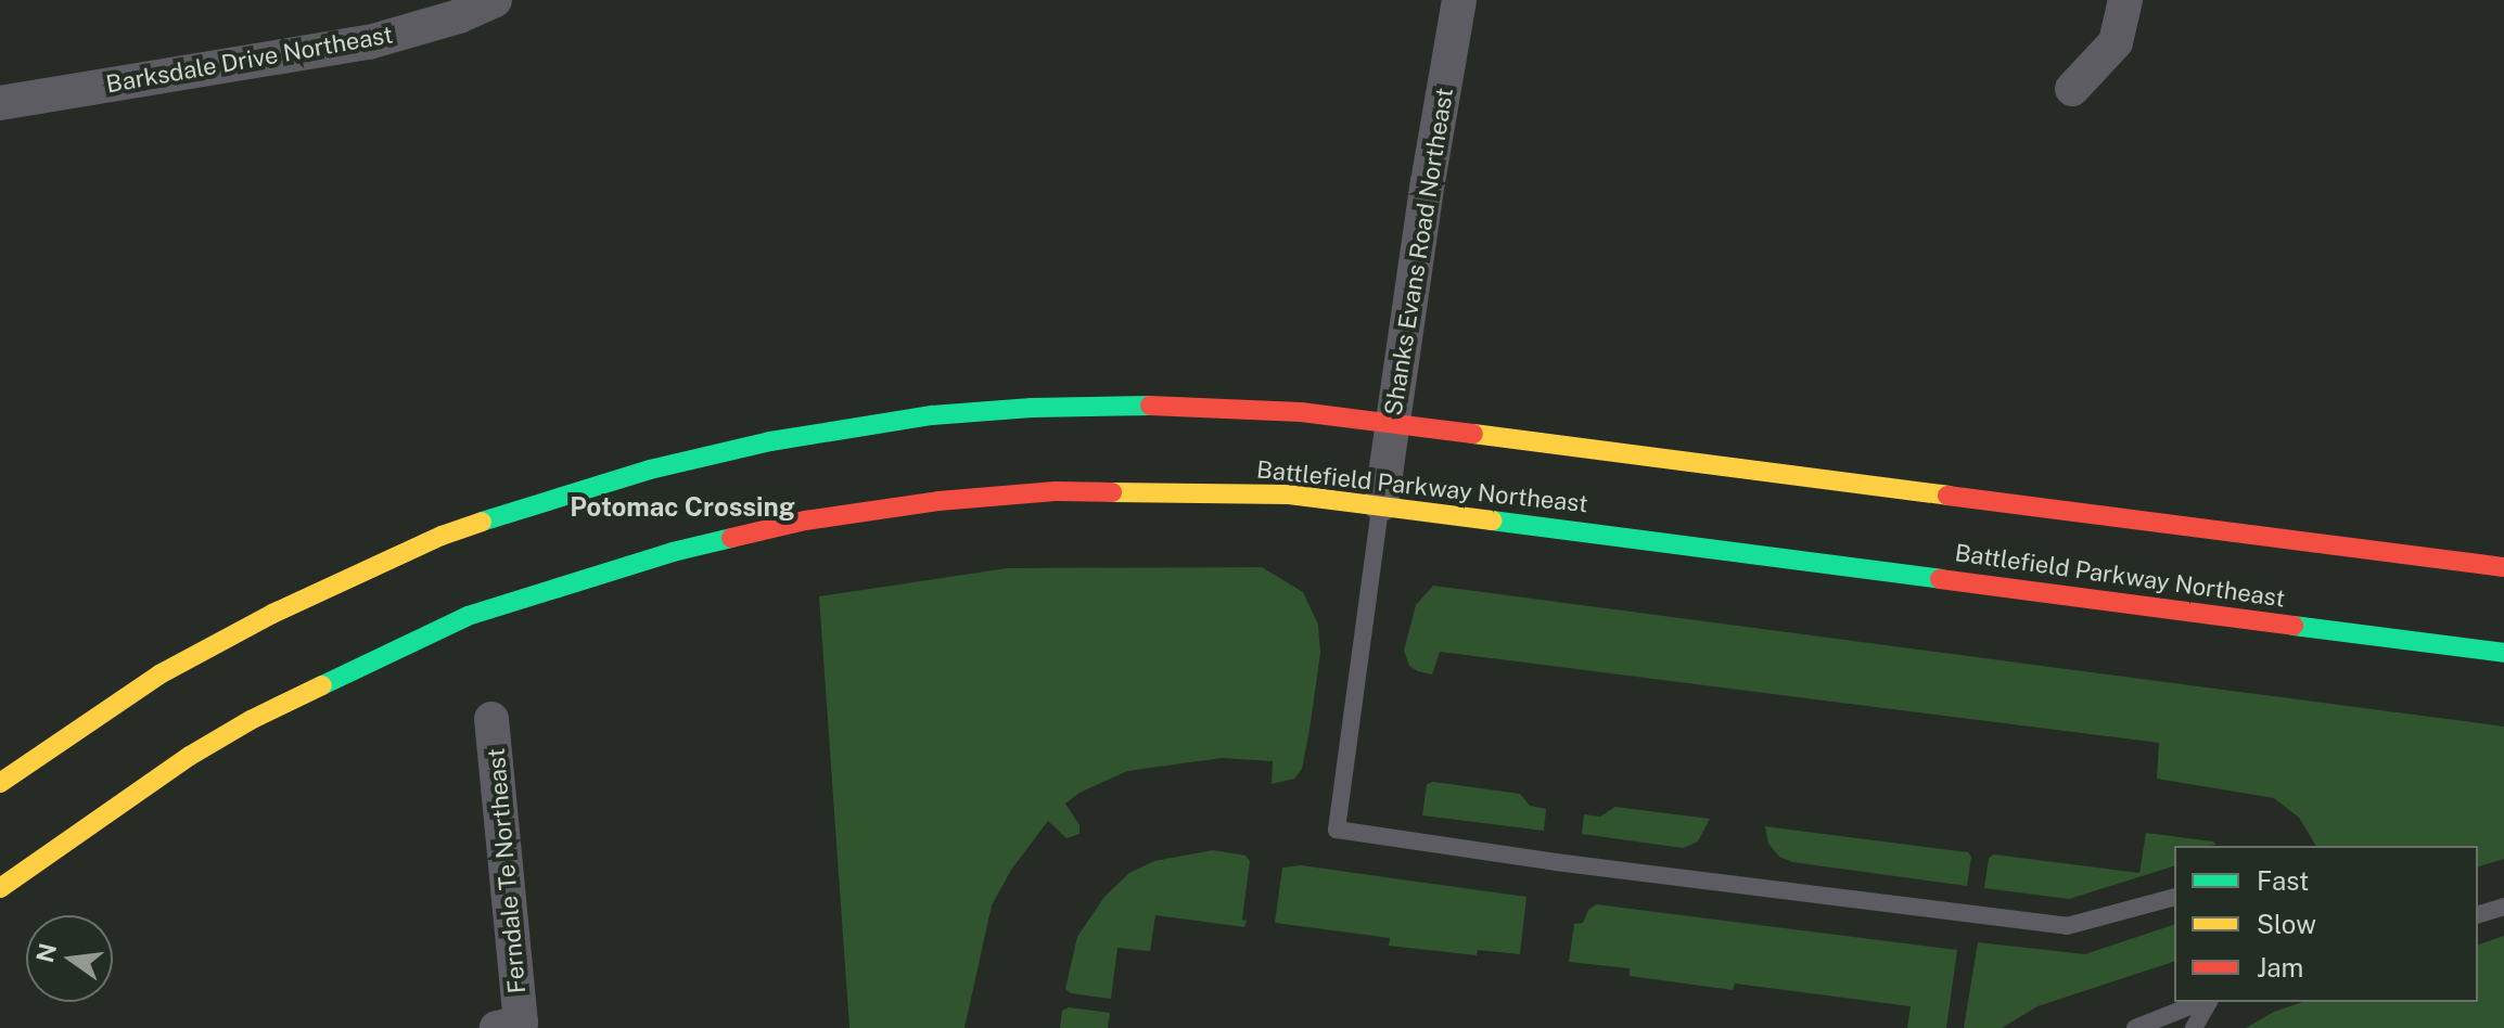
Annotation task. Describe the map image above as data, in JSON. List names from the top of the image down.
{
  "streets": {
    "main road": ["Battlefield Parkway Northeast"],
    "street": ["Barksdale Drive Northeast", "Shanks Evans Road Northeast", "Ferndale Te Northeast"]
  },
  "crossings": [
    ["Shanks Evans Road Northeast", "Battlefield Parkway Northeast"]
  ],
  "districts": ["Potomac Crossing"],
  "legend": ["Fast", "Slow", "Jam"],
  "north": "left"
}
